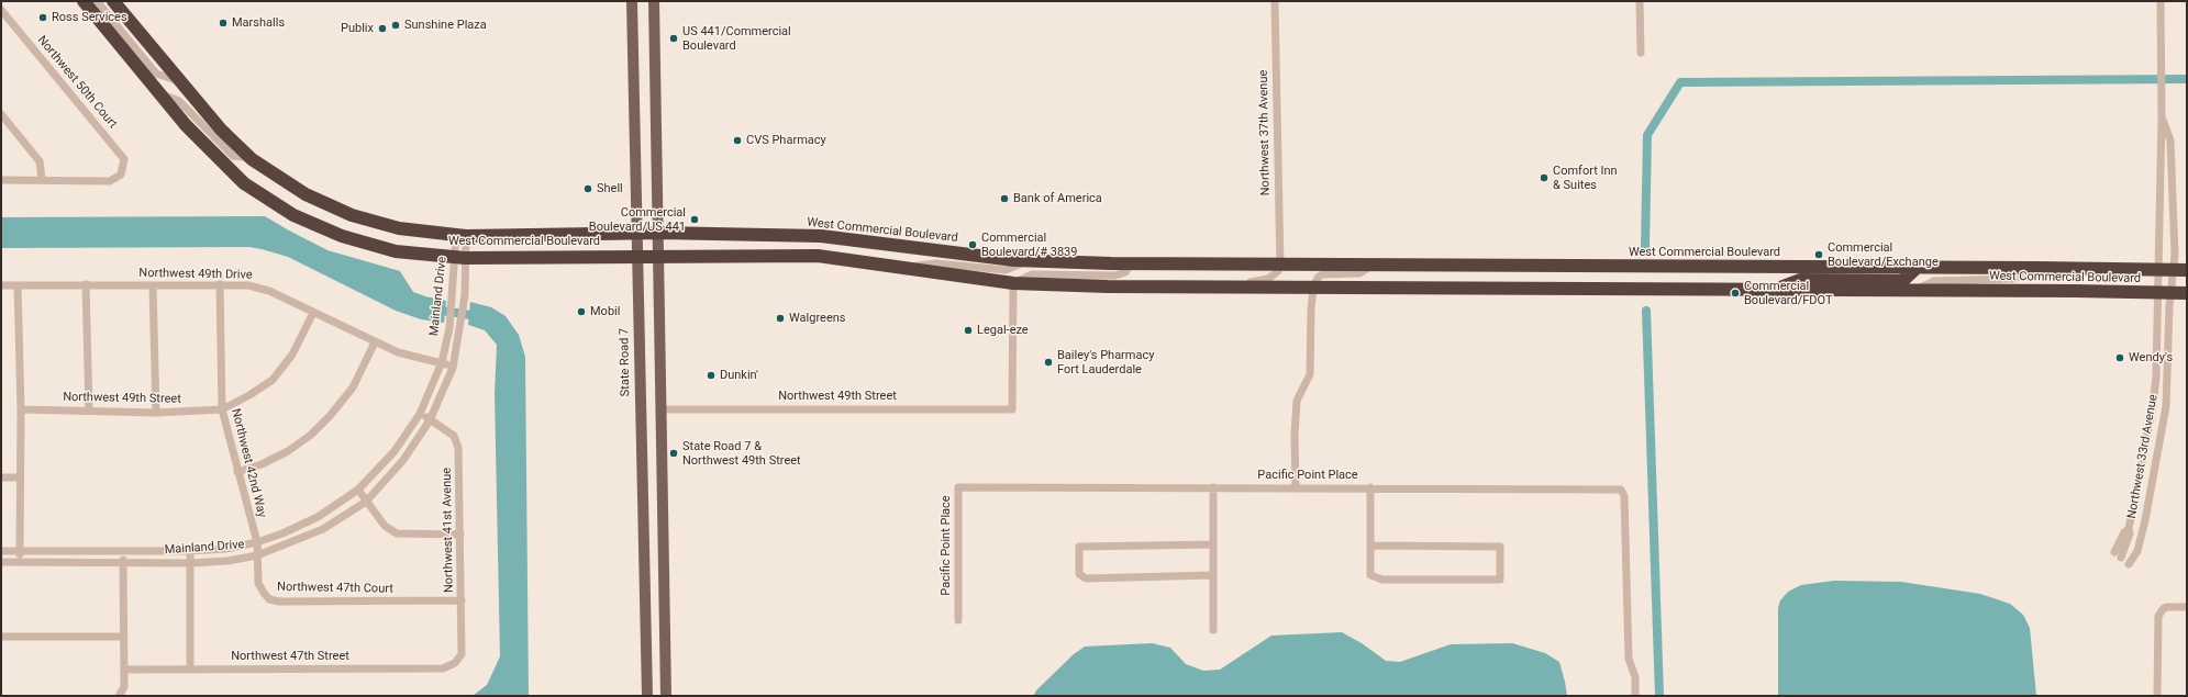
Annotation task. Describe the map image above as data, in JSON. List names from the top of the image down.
{
  "streets": {
    "highway": ["West Commercial Boulevard"],
    "main road": ["State Road 7"],
    "street": [
      "Northwest 50th Court",
      "Northwest 37th Avenue",
      "Northwest 49th Drive",
      "Mainland Drive",
      "Northwest 49th Street",
      "Northwest 33rd Avenue",
      "Northwest 42nd Way",
      "Pacific Point Place",
      "Northwest 41st Avenue",
      "Northwest 47th Court",
      "Northwest 47th Street"
    ]
  },
  "crossings": [
    ["Northwest 37th Avenue", "West Commercial Boulevard"],
    ["West Commercial Boulevard", "Mainland Drive"],
    ["West Commercial Boulevard", "State Road 7"],
    ["West Commercial Boulevard", "Northwest 49th Street"],
    ["West Commercial Boulevard", "Northwest 33rd Avenue"],
    ["Northwest 49th Drive", "Mainland Drive"],
    ["Northwest 49th Drive", "Northwest 42nd Way"],
    ["Mainland Drive", "Northwest 42nd Way"],
    ["Mainland Drive", "Northwest 41st Avenue"],
    ["Mainland Drive", "Northwest 47th Court"],
    ["Northwest 49th Street", "Northwest 42nd Way"],
    ["Northwest 42nd Way", "Northwest 47th Court"],
    ["Northwest 41st Avenue", "Northwest 47th Court"],
    ["Northwest 41st Avenue", "Northwest 47th Street"]
  ],
  "places": [
    "Ross Services",
    "Marshalls",
    "Sunshine Plaza",
    "Publix",
    "US 441/Commercial Boulevard",
    "CVS Pharmacy",
    "Comfort Inn & Suites",
    "Shell",
    "Bank of America",
    "Commercial Boulevard/US 441",
    "Commercial Boulevard/# 3839",
    "Commercial Boulevard/Exchange",
    "Commercial Boulevard/FDOT",
    "Mobil",
    "Walgreens",
    "Legal-eze",
    "Wendy's",
    "Bailey's Pharmacy Fort Lauderdale",
    "Dunkin'",
    "State Road 7 & Northwest 49th Street"
  ]
}
